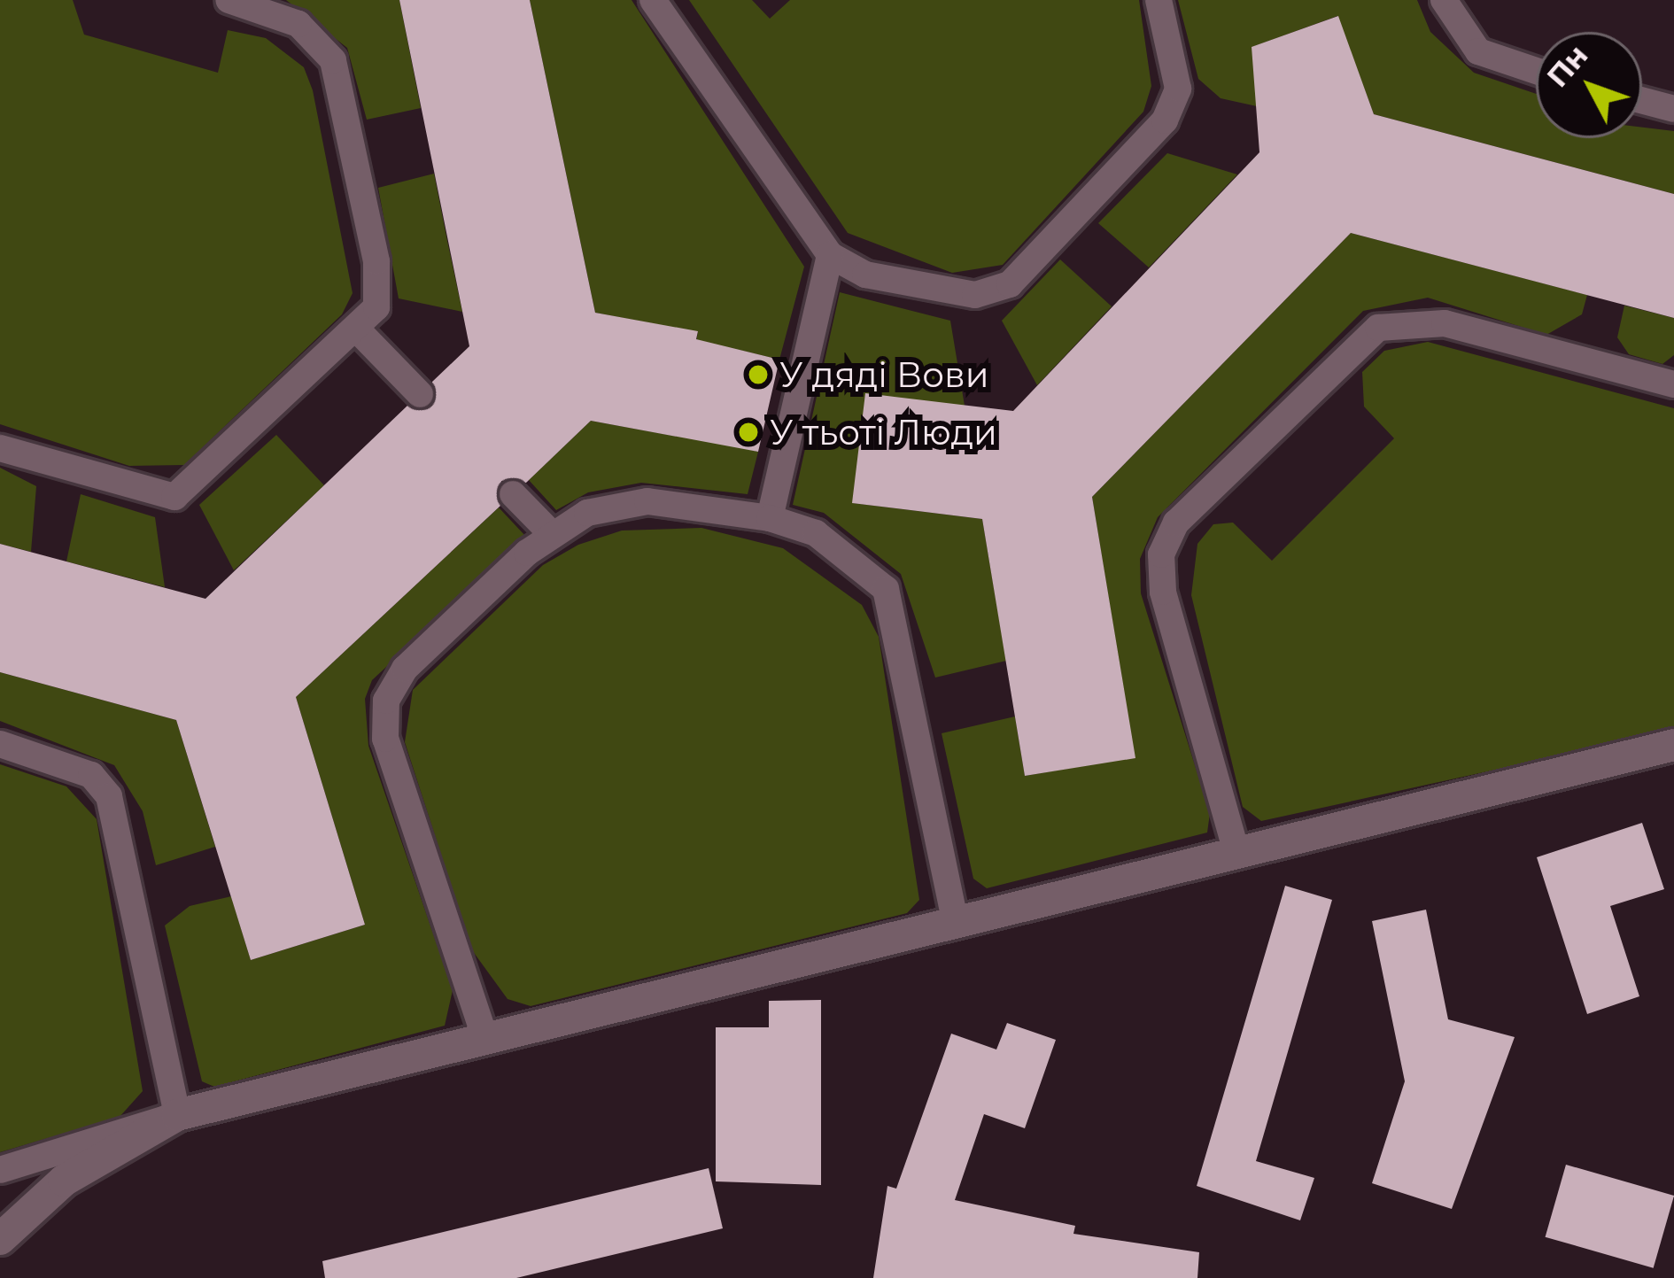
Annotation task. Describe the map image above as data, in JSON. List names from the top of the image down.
{
  "places": ["У дяді Вови", "У тьоті Люди"],
  "north": "top left"
}
